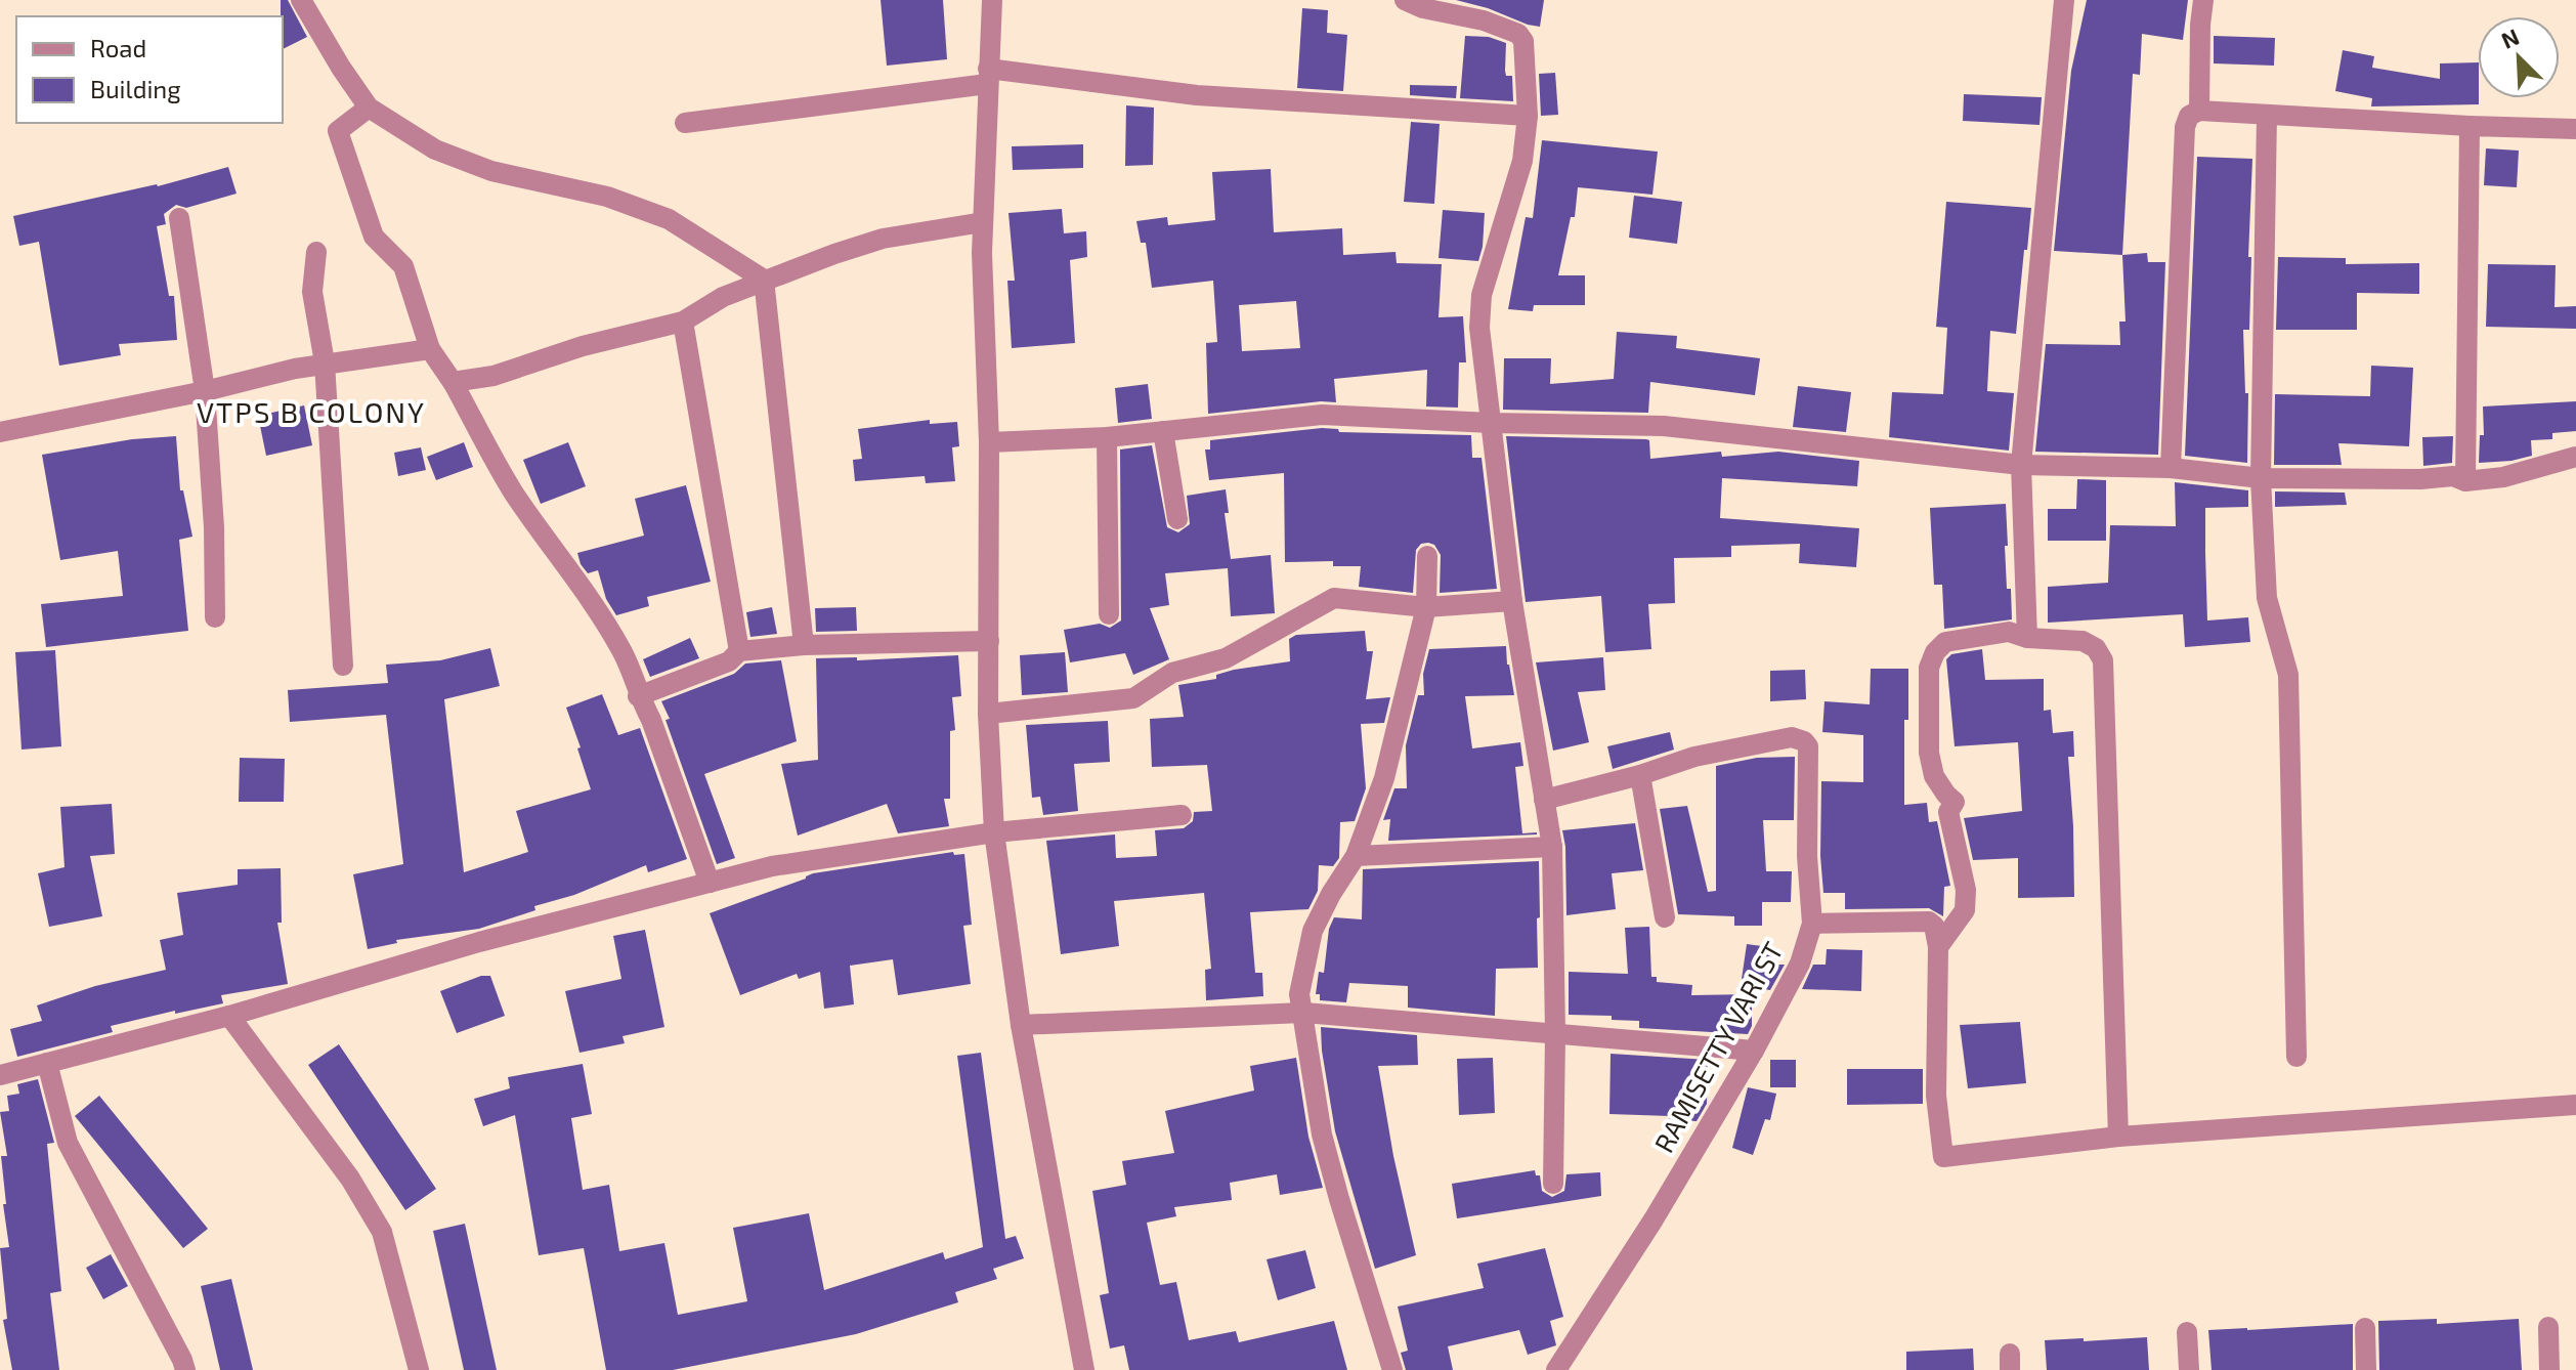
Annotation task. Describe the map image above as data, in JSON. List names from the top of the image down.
{
  "streets": {
    "street": ["RAMISETTY VARI ST"]
  },
  "districts": ["VTPS B COLONY"],
  "legend": ["Road", "Building"],
  "north": "top left"
}
